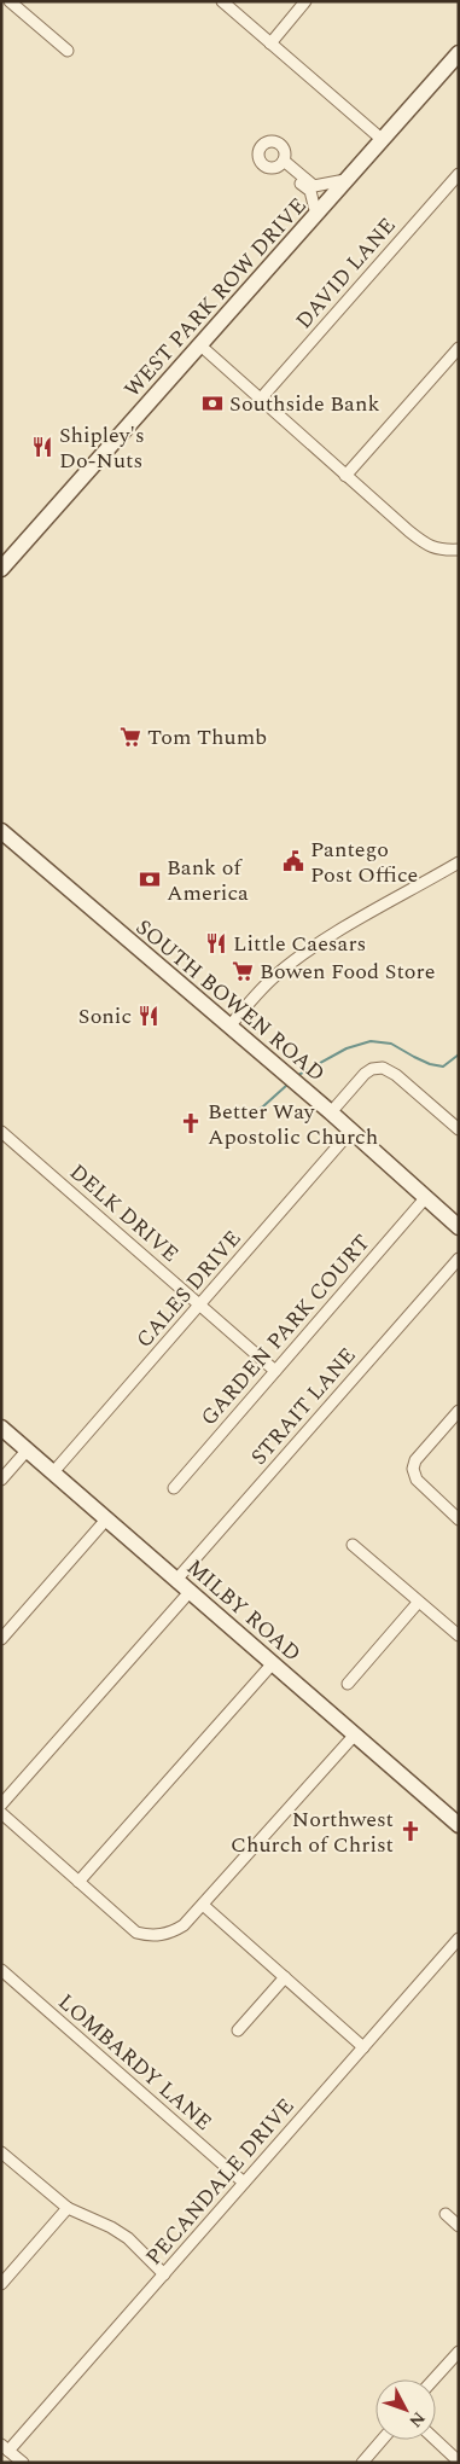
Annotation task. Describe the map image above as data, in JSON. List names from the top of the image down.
{
  "streets": {
    "main road": ["WEST PARK ROW DRIVE", "SOUTH BOWEN ROAD", "MILBY ROAD"],
    "street": [
      "DAVID LANE",
      "DELK DRIVE",
      "CALES DRIVE",
      "GARDEN PARK COURT",
      "STRAIT LANE",
      "LOMBARDY LANE",
      "PECANDALE DRIVE"
    ]
  },
  "crossings": [
    ["SOUTH BOWEN ROAD", "CALES DRIVE"],
    ["SOUTH BOWEN ROAD", "GARDEN PARK COURT"],
    ["DELK DRIVE", "CALES DRIVE"],
    ["DELK DRIVE", "GARDEN PARK COURT"],
    ["CALES DRIVE", "MILBY ROAD"],
    ["STRAIT LANE", "MILBY ROAD"],
    ["LOMBARDY LANE", "PECANDALE DRIVE"]
  ],
  "places": {
    "bank": ["Southside Bank", "Bank of America"],
    "restaurant": ["Shipley's Do-Nuts", "Little Caesars", "Sonic"],
    "supermarket": ["Tom Thumb", "Bowen Food Store"],
    "public building": ["Pantego Post Office"],
    "church": ["Better Way Apostolic Church", "Northwest Church of Christ"]
  },
  "north": "bottom right"
}
